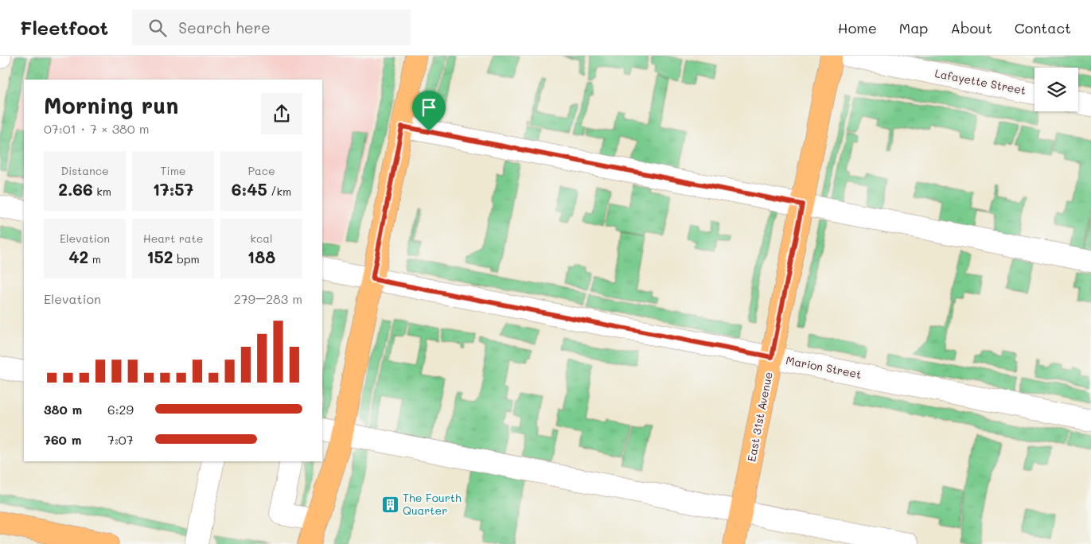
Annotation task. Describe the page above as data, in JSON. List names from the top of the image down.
{
  "streets": {
    "main road": ["East 31st Avenue"],
    "street": ["Lafayette Street", "Marion Street"]
  },
  "crossings": [
    ["Marion Street", "East 31st Avenue"]
  ],
  "places": {
    "building": ["The Fourth Quarter"]
  },
  "page": {
    "header": "Fleetfoot",
    "search": "Search here",
    "nav": [
      "Home",
      "Map",
      "About",
      "Contact"
    ],
    "heading": ["Morning run", "07:01 · 7 × 380 m"],
    "stats": [
      ["Distance", "2.66 km"],
      ["Time", "17:57"],
      ["Pace", "6:45 /km"],
      ["Elevation", "42 m"],
      ["Heart rate", "152 bpm"],
      ["kcal", "188"]
    ],
    "chart": ["Elevation", "279–283 m"],
    "list": [
      {
        "name": "380 m",
        "note": "6:29"
      },
      {
        "name": "760 m",
        "note": "7:07"
      }
    ]
  }
}
